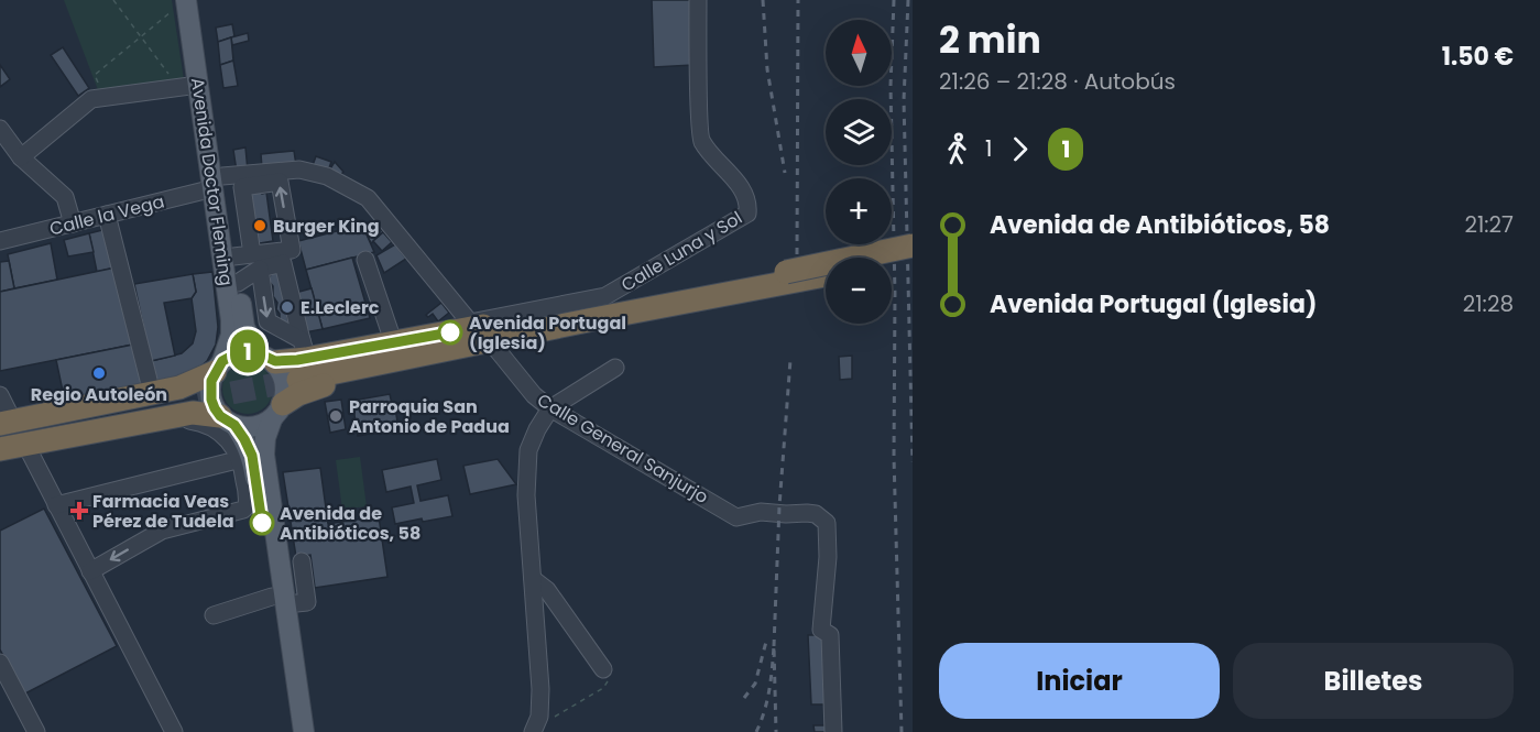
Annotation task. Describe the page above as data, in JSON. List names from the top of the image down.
{
  "streets": {
    "main road": ["Avenida Doctor Fleming"],
    "street": ["Calle la Vega", "Calle Luna y Sol", "Calle General Sanjurjo"]
  },
  "crossings": [
    ["Avenida Doctor Fleming", "Calle la Vega"],
    ["Avenida Doctor Fleming", "Calle General Sanjurjo"],
    ["Calle la Vega", "Calle General Sanjurjo"],
    ["Calle Luna y Sol", "Calle General Sanjurjo"]
  ],
  "places": {
    "other": [
      "Burger King",
      "E.Leclerc",
      "Avenida Portugal (Iglesia)",
      "Regio Autoleón",
      "Parroquia San Antonio de Padua",
      "Avenida de Antibióticos, 58"
    ],
    "health": ["Farmacia Veas Pérez de Tudela"]
  },
  "lines": ["bus line 1"],
  "north": "top",
  "page": {
    "on_map": "1",
    "heading": ["2 min", "21:26 – 21:28 · Autobús", "1.50 €"],
    "map_buttons": ["+", "−"],
    "legs": ["1", "1"],
    "list": [
      {
        "name": "Avenida de Antibióticos, 58",
        "value": "21:27"
      },
      {
        "name": "Avenida Portugal (Iglesia)",
        "value": "21:28"
      }
    ],
    "buttons": ["Iniciar", "Billetes"]
  }
}
